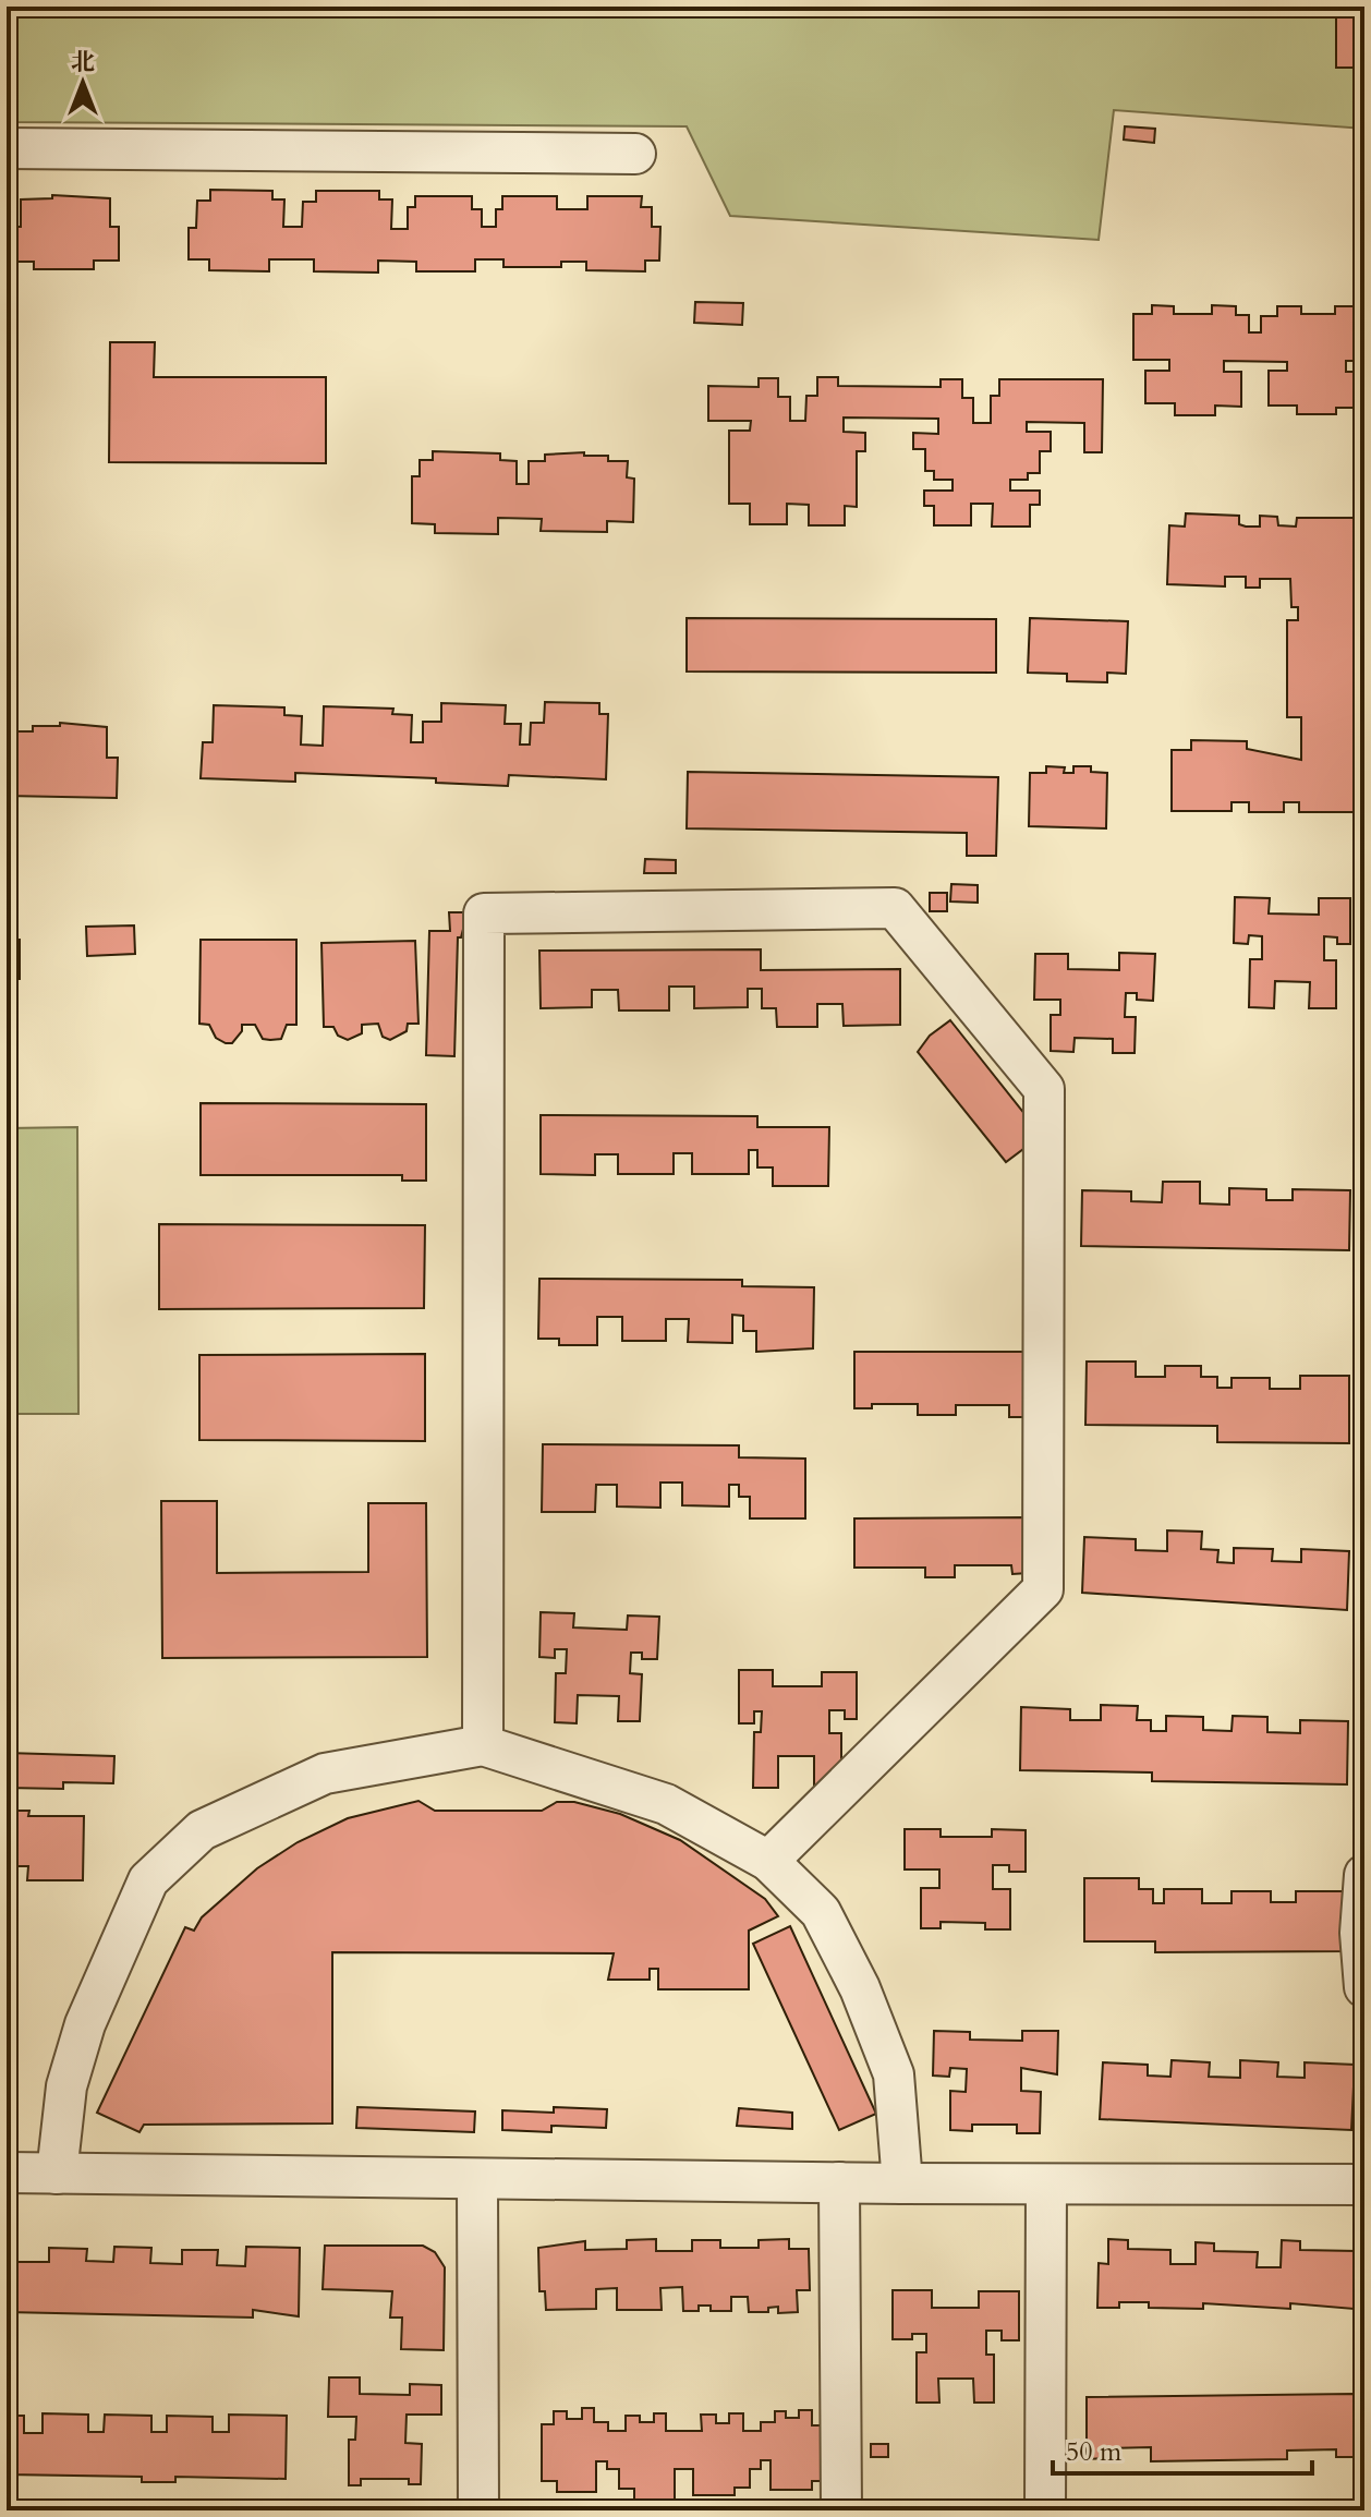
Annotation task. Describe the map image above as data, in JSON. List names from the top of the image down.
{
  "scale_bar": "50 m",
  "north": "top"
}
